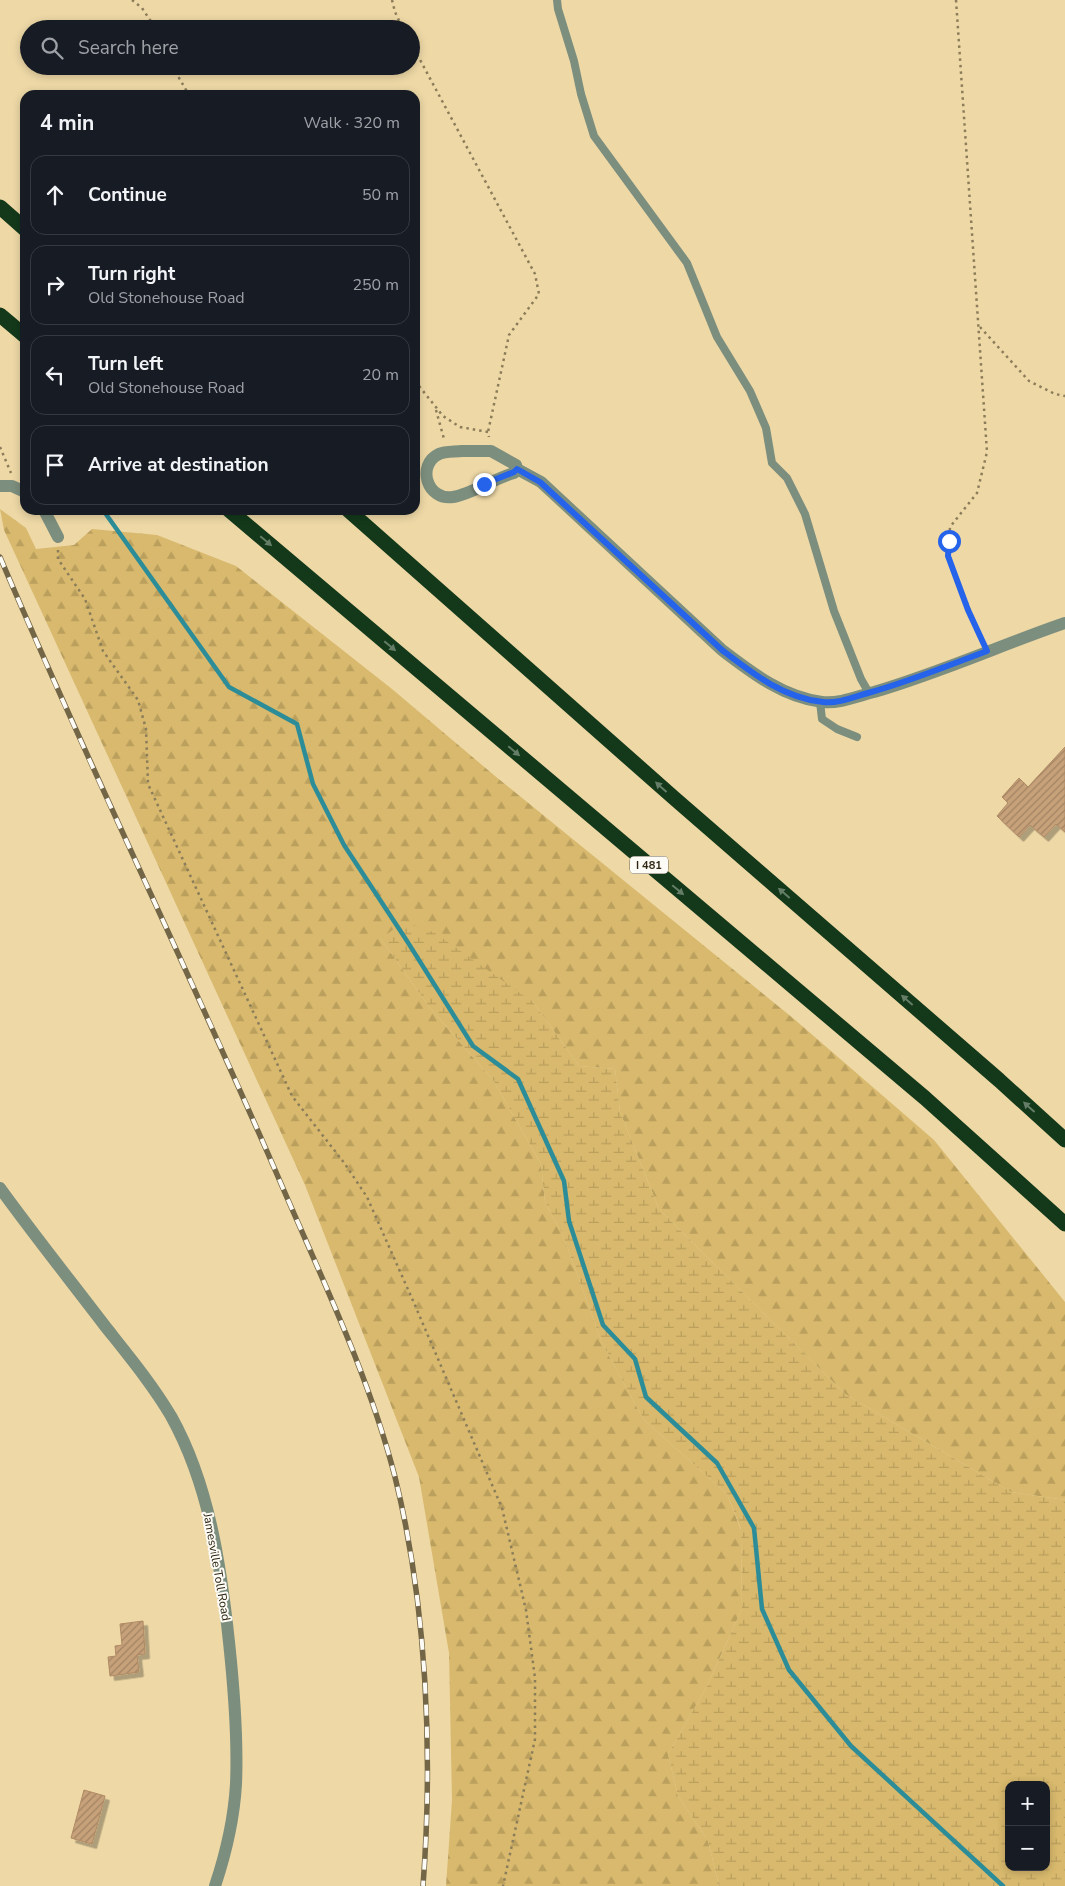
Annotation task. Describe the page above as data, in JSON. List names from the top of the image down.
{
  "streets": {
    "highway": ["I 481"],
    "street": ["Jamesville Toll Road"]
  },
  "page": {
    "search": "Search here",
    "heading": ["4 min", "Walk · 320 m"],
    "list": [
      ["Continue", "50 m"],
      ["Turn right", "Old Stonehouse Road", "250 m"],
      ["Turn left", "Old Stonehouse Road", "20 m"],
      "Arrive at destination"
    ],
    "map_buttons": ["+", "−"]
  }
}
